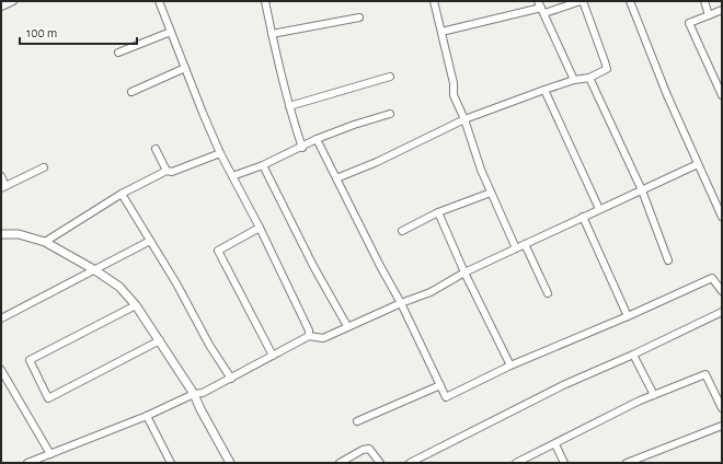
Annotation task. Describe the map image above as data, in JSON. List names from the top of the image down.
{
  "scale_bar": "100 m"
}
